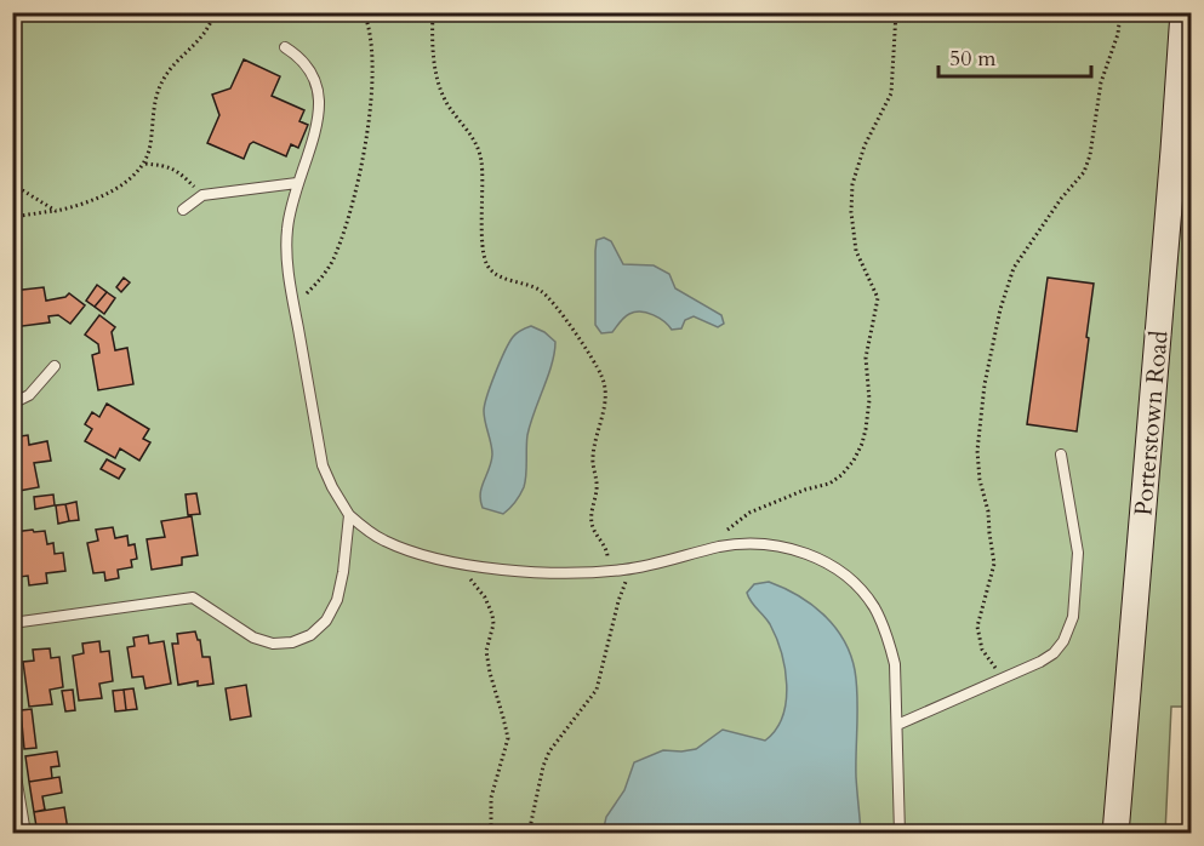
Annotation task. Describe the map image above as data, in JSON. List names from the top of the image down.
{
  "streets": {
    "street": ["Porterstown Road"]
  },
  "scale_bar": "50 m"
}
